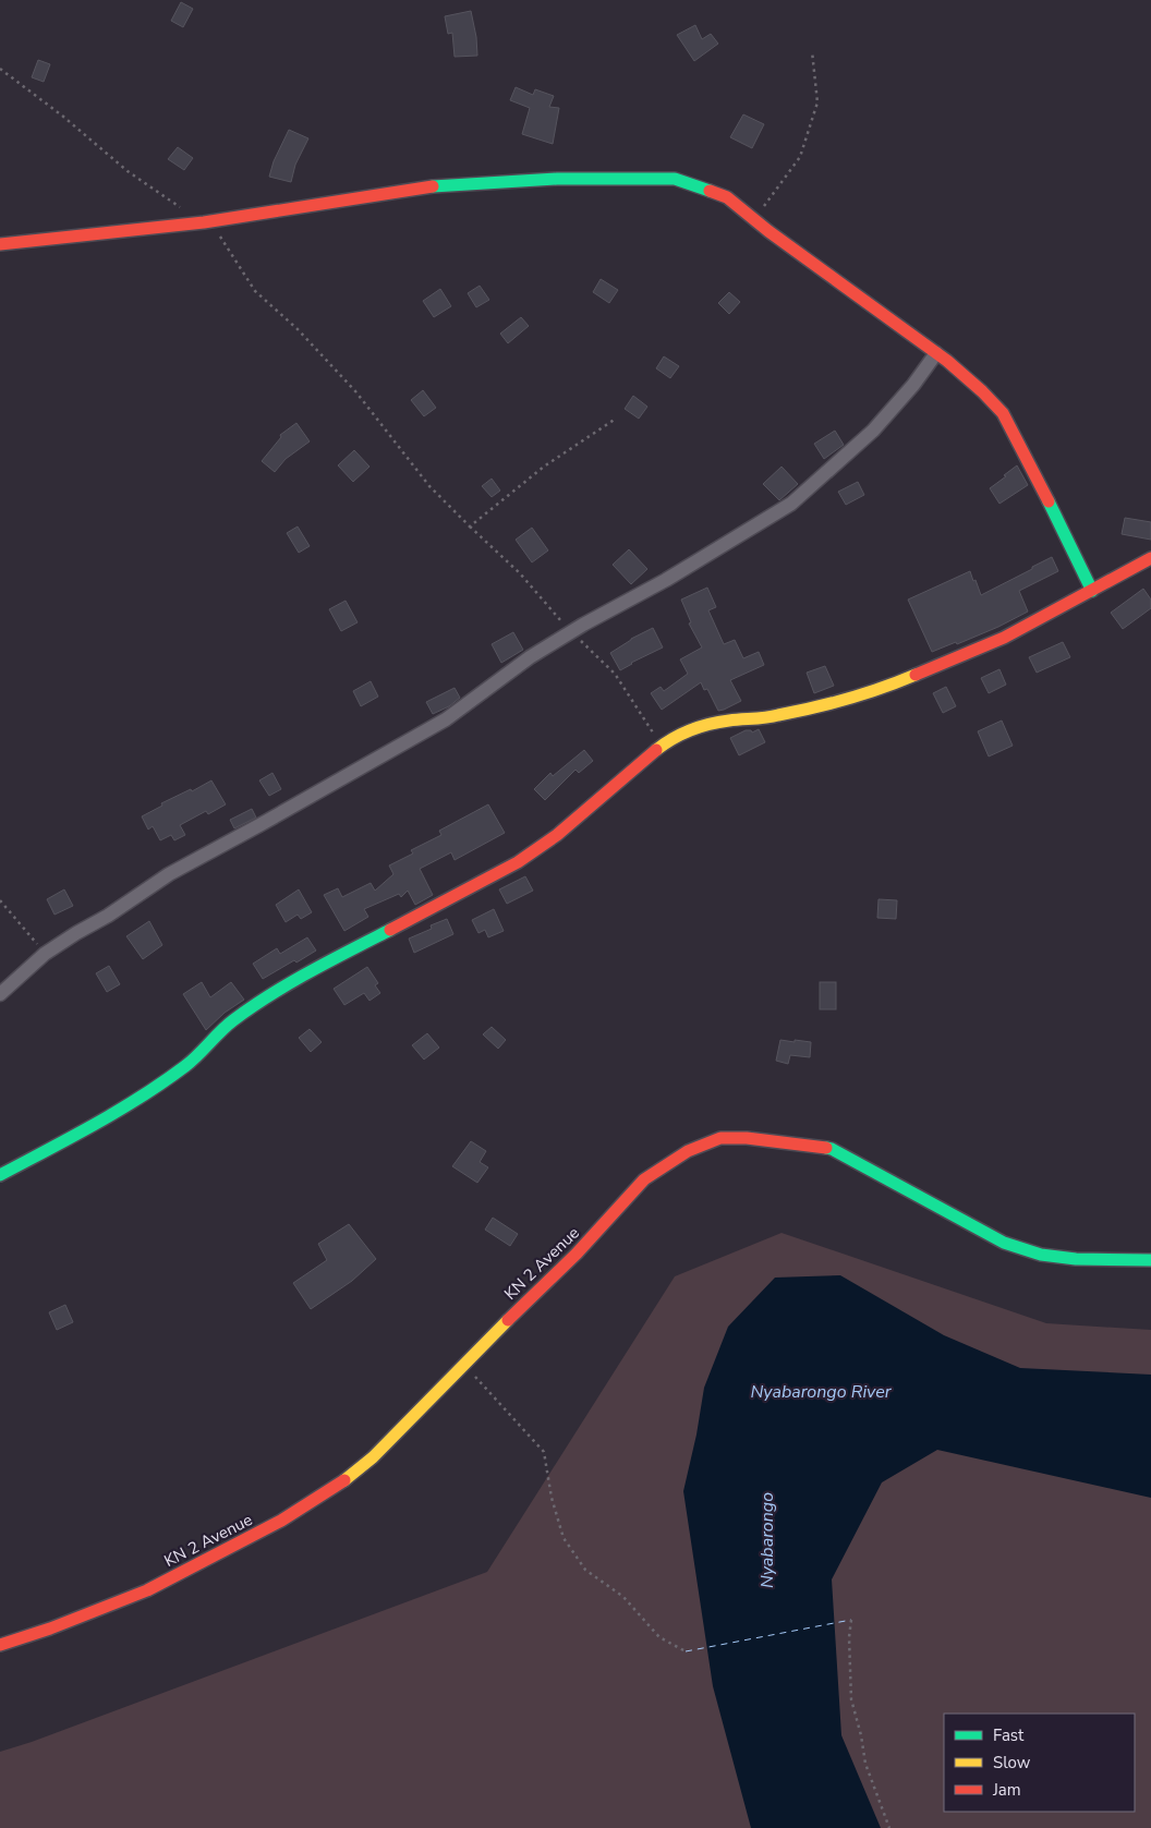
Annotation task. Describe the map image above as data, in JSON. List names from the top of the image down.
{
  "streets": {
    "street": ["KN 2 Avenue"]
  },
  "water": ["Nyabarongo River", "Nyabarongo"],
  "legend": ["Fast", "Slow", "Jam"]
}
